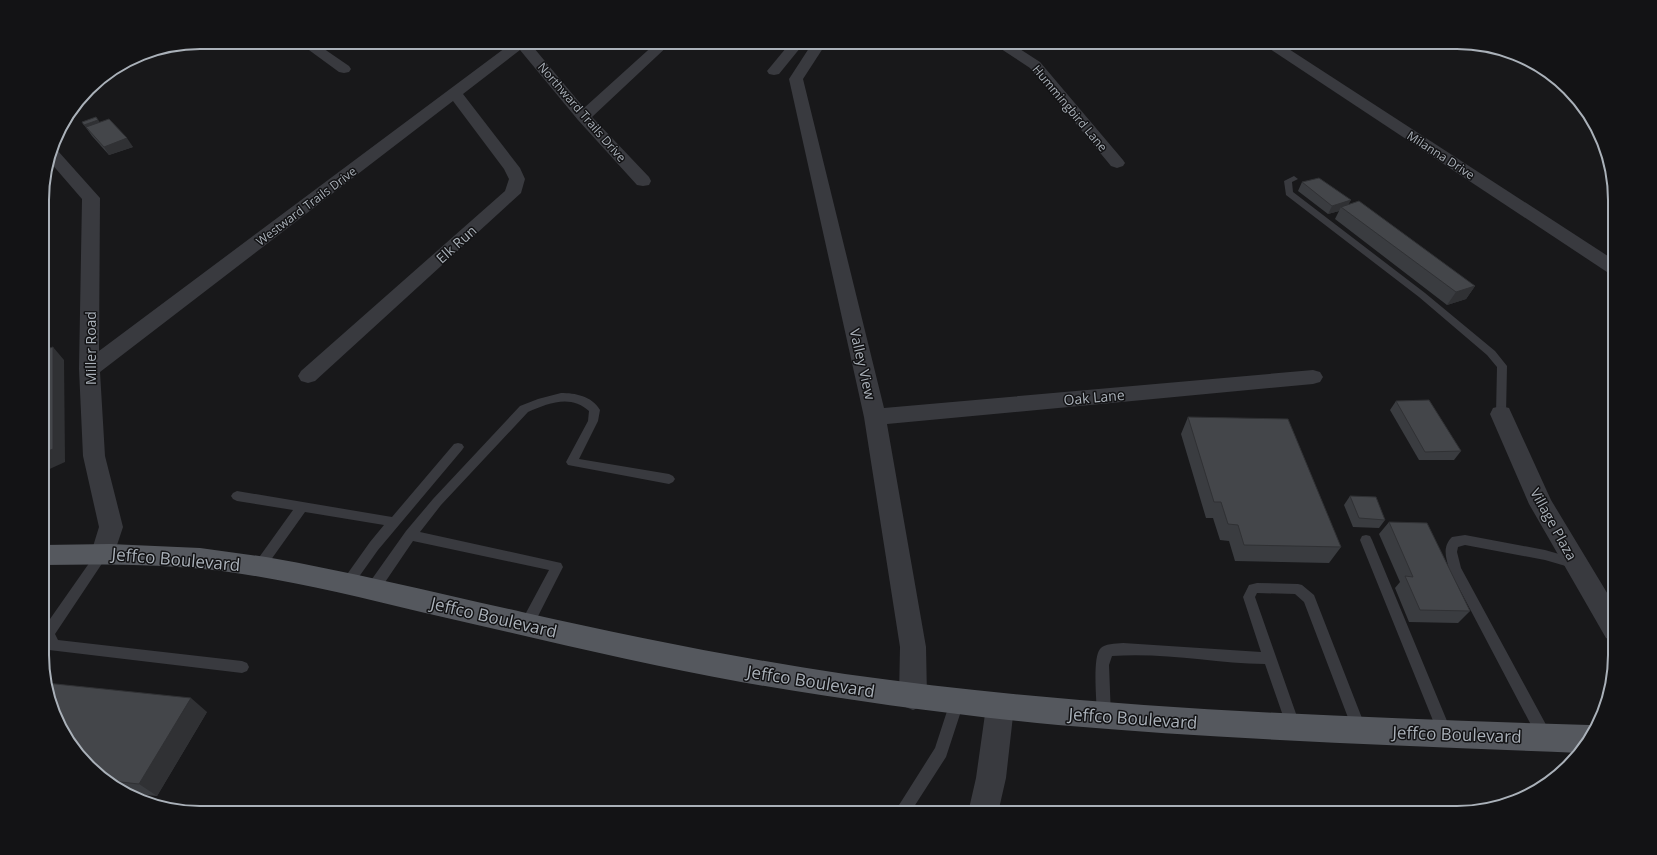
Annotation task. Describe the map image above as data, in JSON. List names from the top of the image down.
{
  "streets": {
    "main road": ["Jeffco Boulevard"],
    "street": [
      "Hummingbird Lane",
      "Northward Trails Drive",
      "Milanna Drive",
      "Westward Trails Drive",
      "Elk Run",
      "Miller Road",
      "Valley View",
      "Oak Lane",
      "Village Plaza"
    ]
  },
  "crossings": [
    ["Westward Trails Drive", "Elk Run"],
    ["Westward Trails Drive", "Miller Road"],
    ["Miller Road", "Jeffco Boulevard"],
    ["Valley View", "Oak Lane"],
    ["Valley View", "Jeffco Boulevard"]
  ]
}
